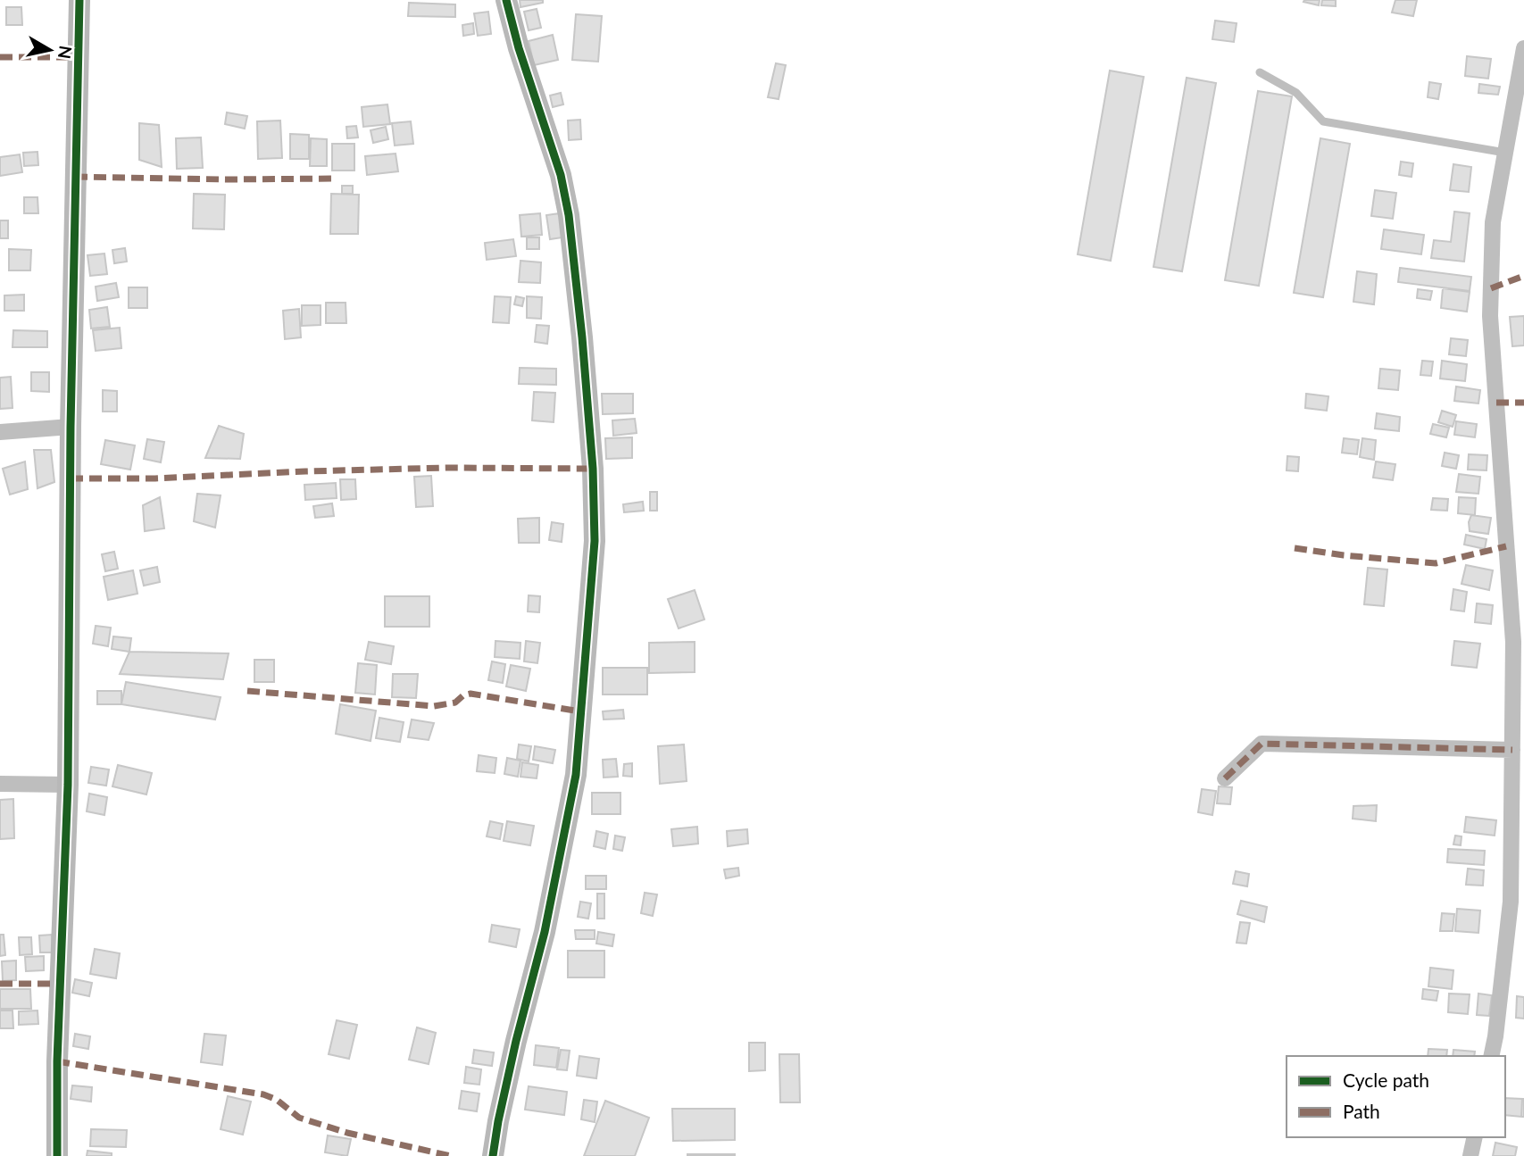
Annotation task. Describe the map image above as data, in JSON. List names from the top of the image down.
{
  "legend": ["Cycle path", "Path"],
  "north": "right"
}
